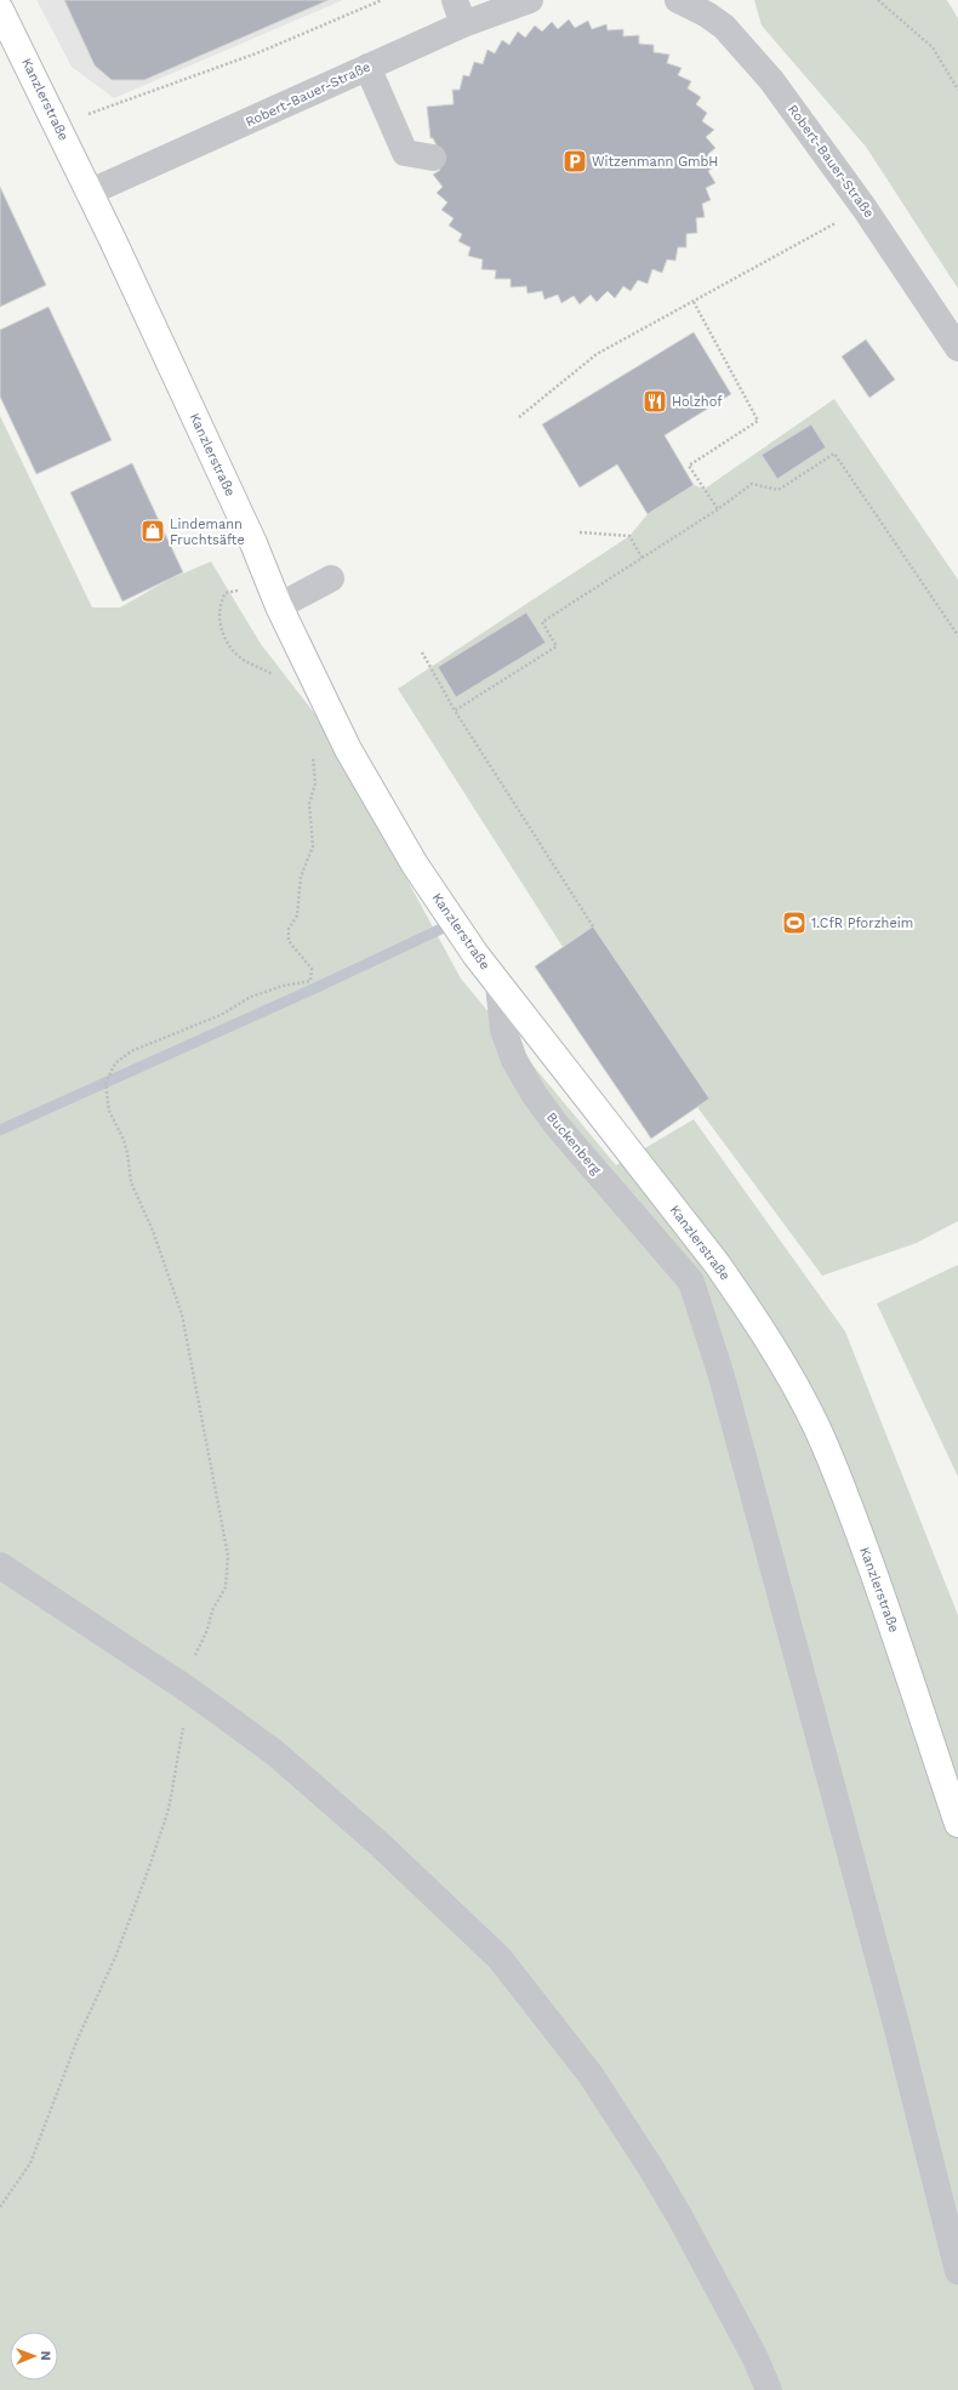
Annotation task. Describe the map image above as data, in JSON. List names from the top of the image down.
{
  "streets": {
    "main road": ["Kanzlerstraße"],
    "street": ["Robert-Bauer-Straße", "Buckenberg"]
  },
  "crossings": [
    ["Robert-Bauer-Straße", "Kanzlerstraße"],
    ["Kanzlerstraße", "Buckenberg"]
  ],
  "places": {
    "parking": ["Witzenmann GmbH"],
    "restaurant": ["Holzhof"],
    "shop": ["Lindemann Fruchtsäfte"],
    "sports": ["1.CfR Pforzheim"]
  },
  "north": "right"
}
